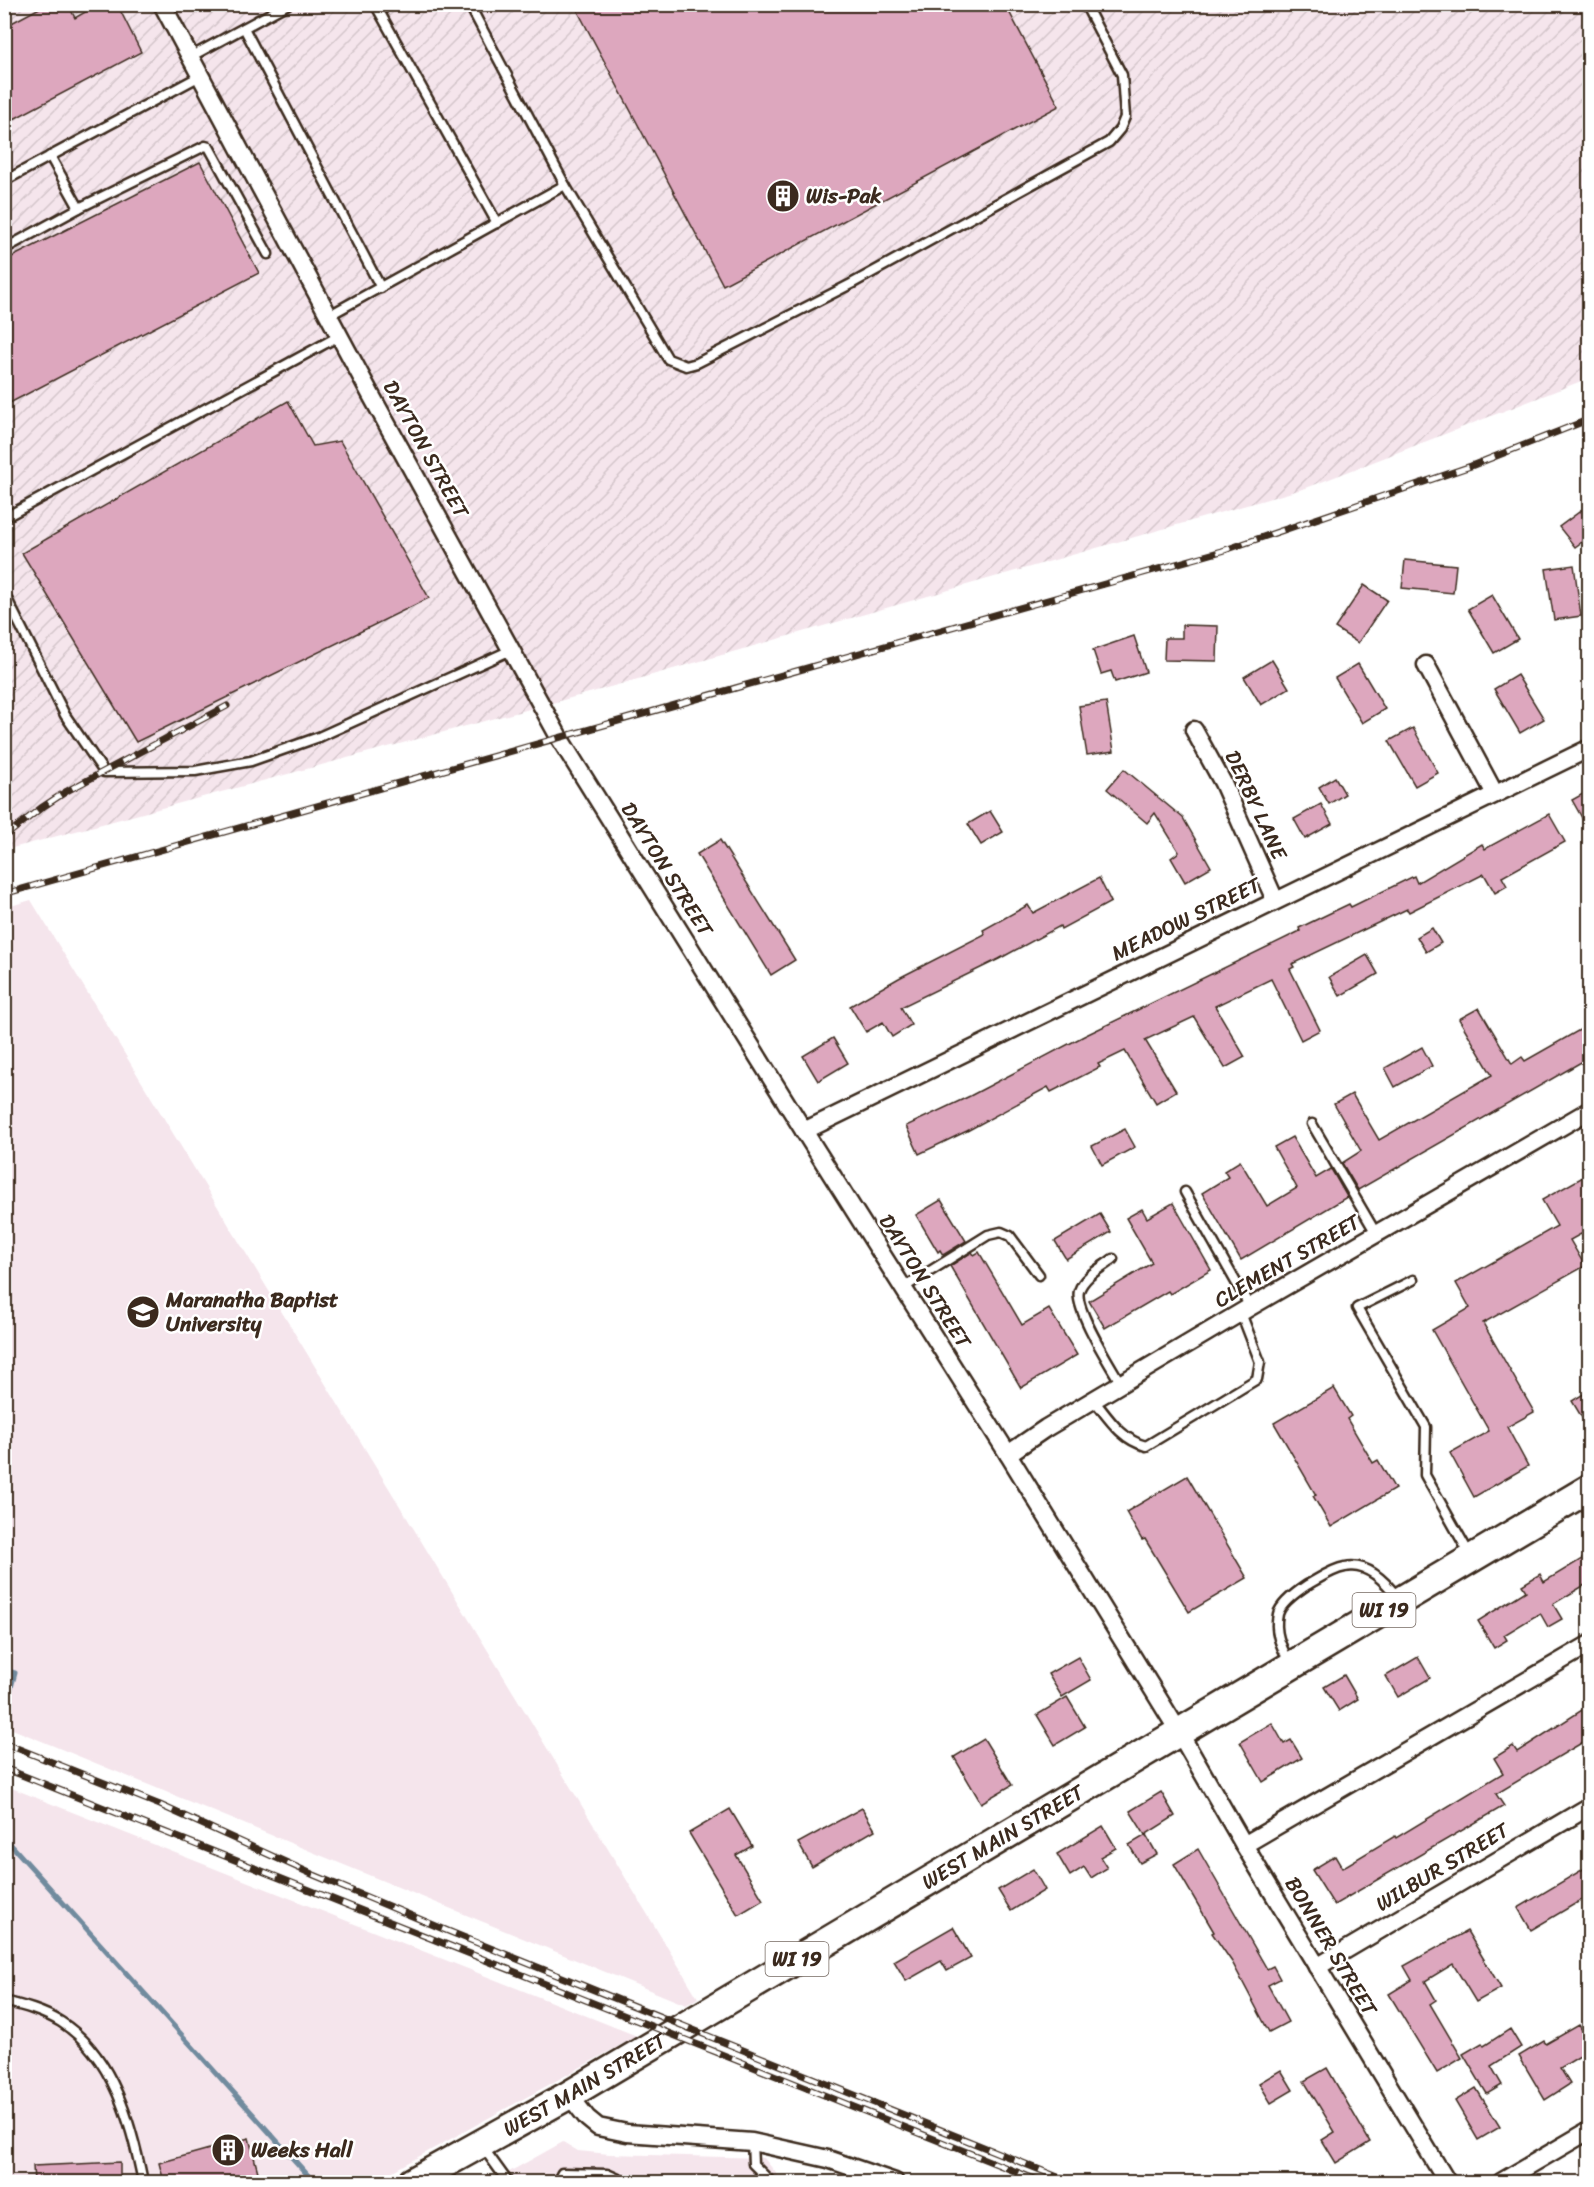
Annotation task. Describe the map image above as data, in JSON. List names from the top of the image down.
{
  "streets": {
    "main road": ["WI 19", "WEST MAIN STREET"],
    "street": [
      "DAYTON STREET",
      "DERBY LANE",
      "MEADOW STREET",
      "CLEMENT STREET",
      "WILBUR STREET",
      "BONNER STREET"
    ]
  },
  "crossings": [
    ["DAYTON STREET", "MEADOW STREET"],
    ["DAYTON STREET", "CLEMENT STREET"],
    ["DAYTON STREET", "WEST MAIN STREET"],
    ["DAYTON STREET", "BONNER STREET"],
    ["DERBY LANE", "MEADOW STREET"],
    ["WEST MAIN STREET", "BONNER STREET"],
    ["WILBUR STREET", "BONNER STREET"]
  ],
  "places": {
    "building": ["Wis-Pak", "Weeks Hall"],
    "school or university": ["Maranatha Baptist University"]
  }
}
